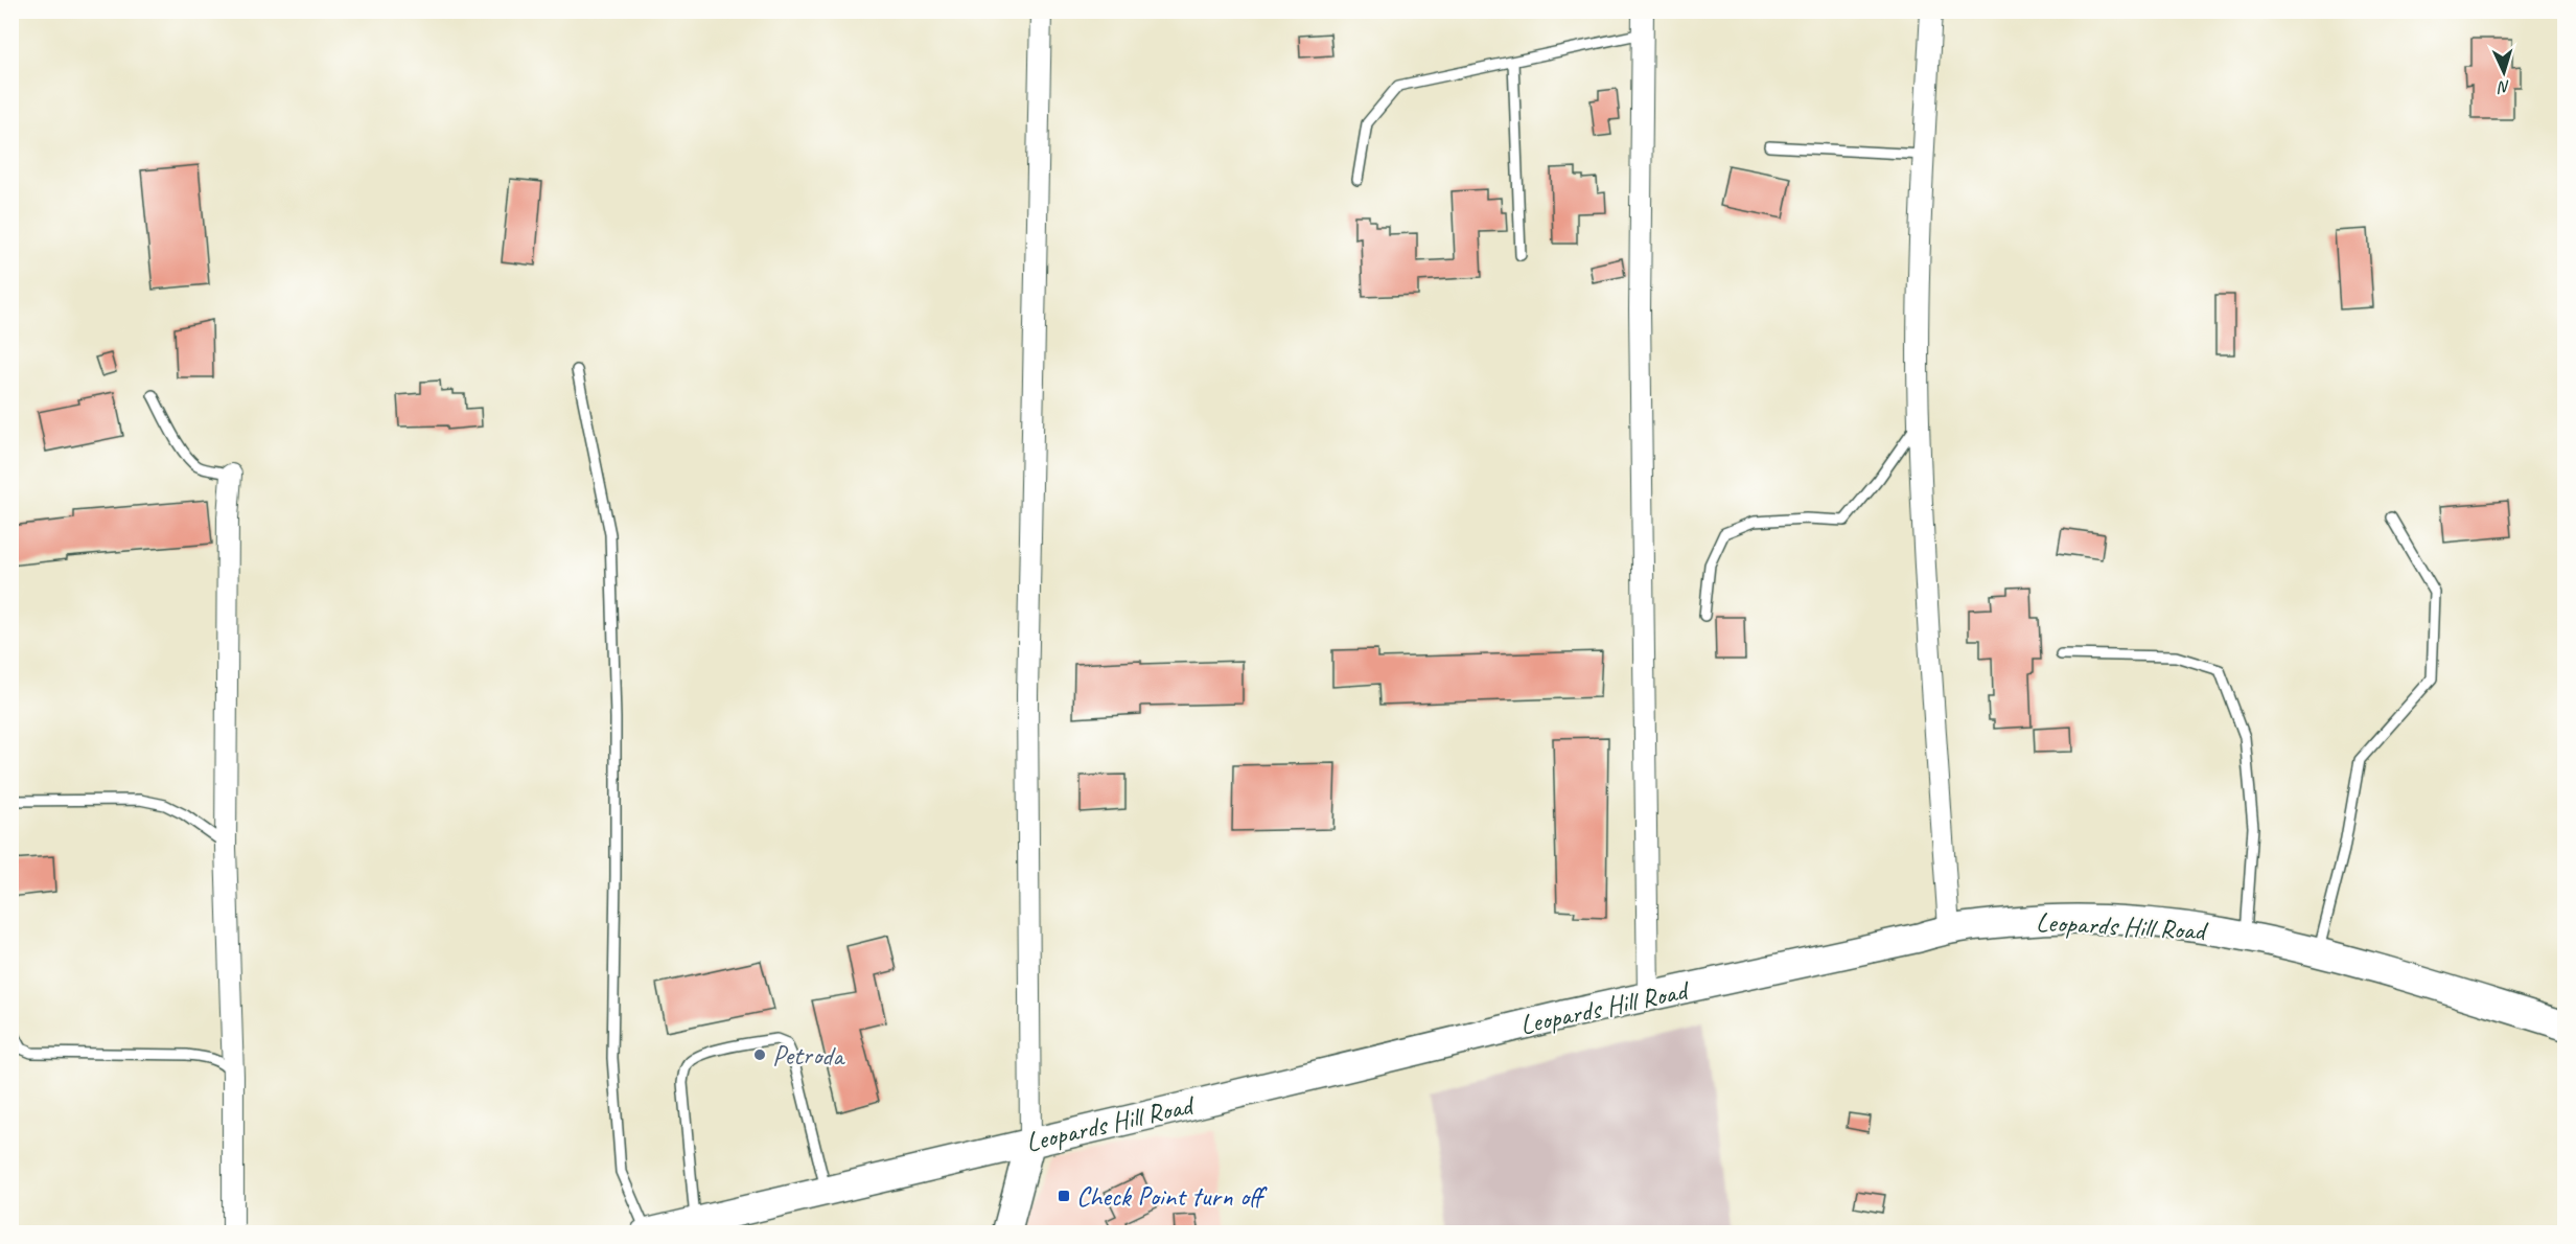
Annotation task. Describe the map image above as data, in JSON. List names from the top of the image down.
{
  "streets": {
    "main road": ["Leopards Hill Road"]
  },
  "places": {
    "other": ["Petroda"],
    "transit": ["Check Point turn off"]
  },
  "north": "bottom"
}
